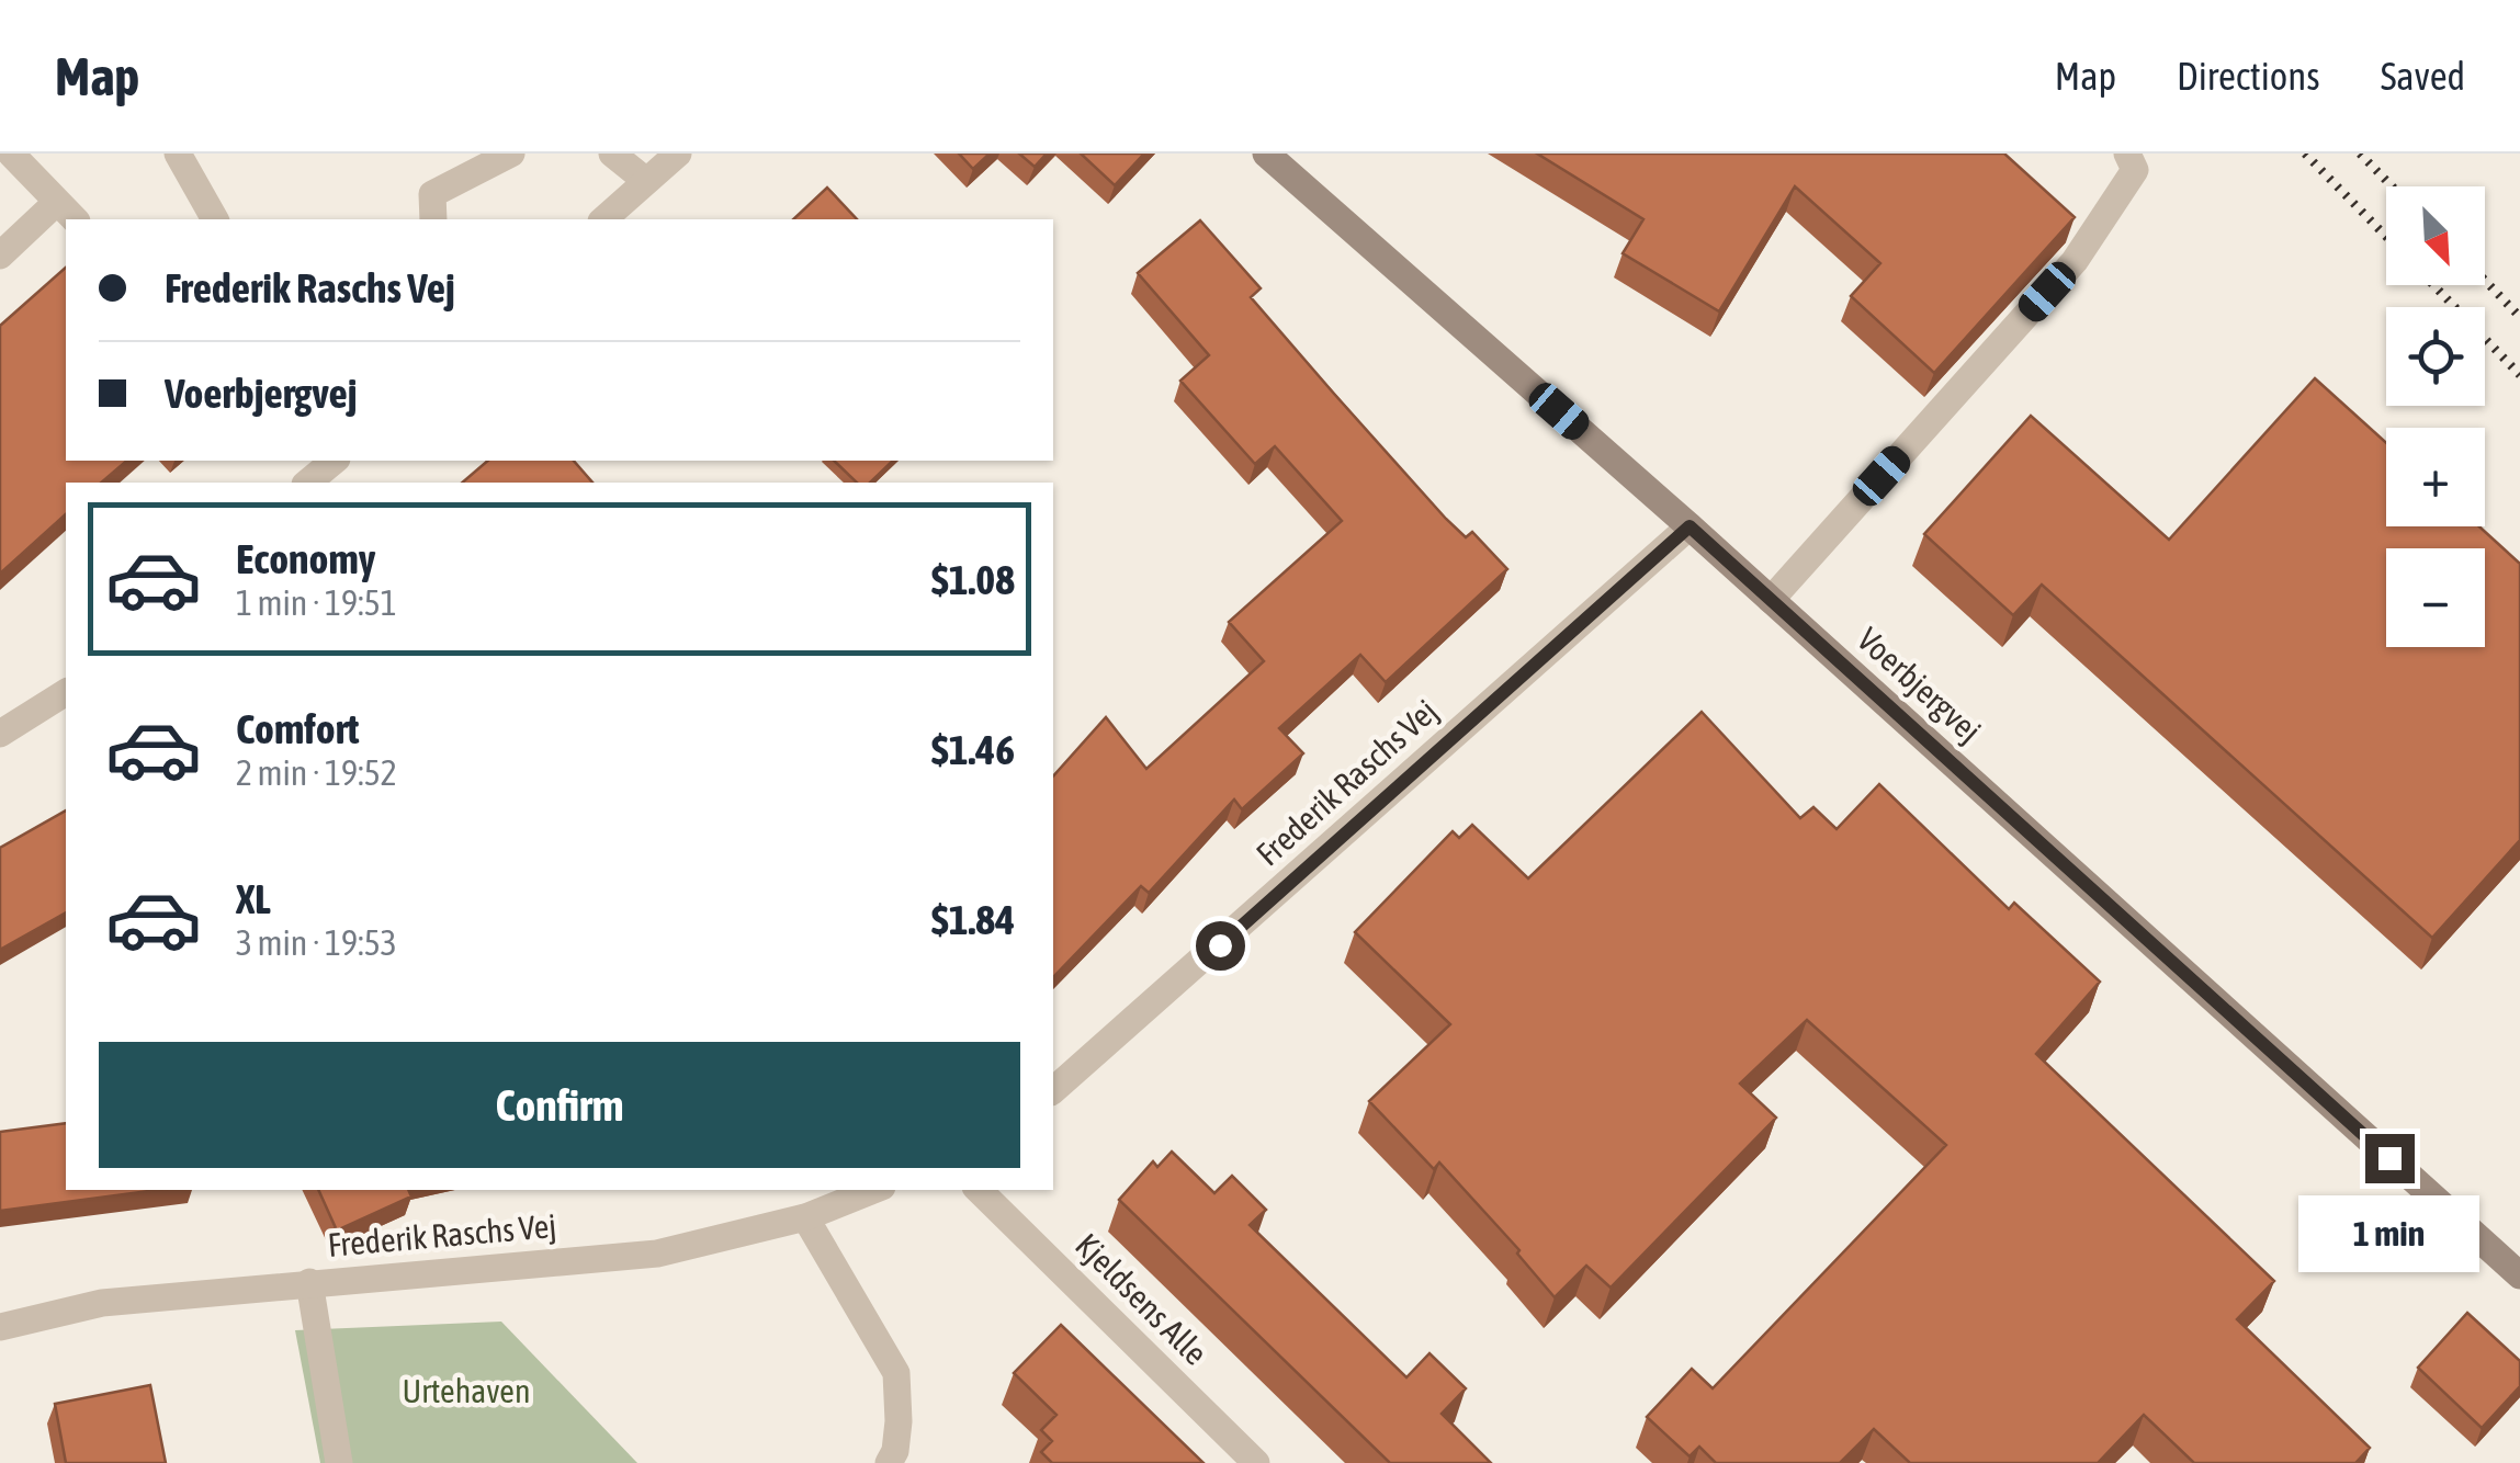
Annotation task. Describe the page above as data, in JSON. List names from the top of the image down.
{
  "streets": {
    "street": ["Voerbjergvej", "Frederik Raschs Vej", "Kjeldsens Alle"]
  },
  "crossings": [
    ["Voerbjergvej", "Frederik Raschs Vej"]
  ],
  "parks": ["Urtehaven"],
  "north": "bottom right",
  "page": {
    "header": "Map",
    "nav": ["Map", "Directions", "Saved"],
    "map_buttons": ["+", "−"],
    "banner": ["Frederik Raschs Vej", "Voerbjergvej"],
    "list": [
      {
        "name": "Economy",
        "note": "1 min · 19:51",
        "value": "$1.08"
      },
      {
        "name": "Comfort",
        "note": "2 min · 19:52",
        "value": "$1.46"
      },
      {
        "name": "XL",
        "note": "3 min · 19:53",
        "value": "$1.84"
      }
    ],
    "buttons": "Confirm",
    "bubble": "1 min"
  }
}
